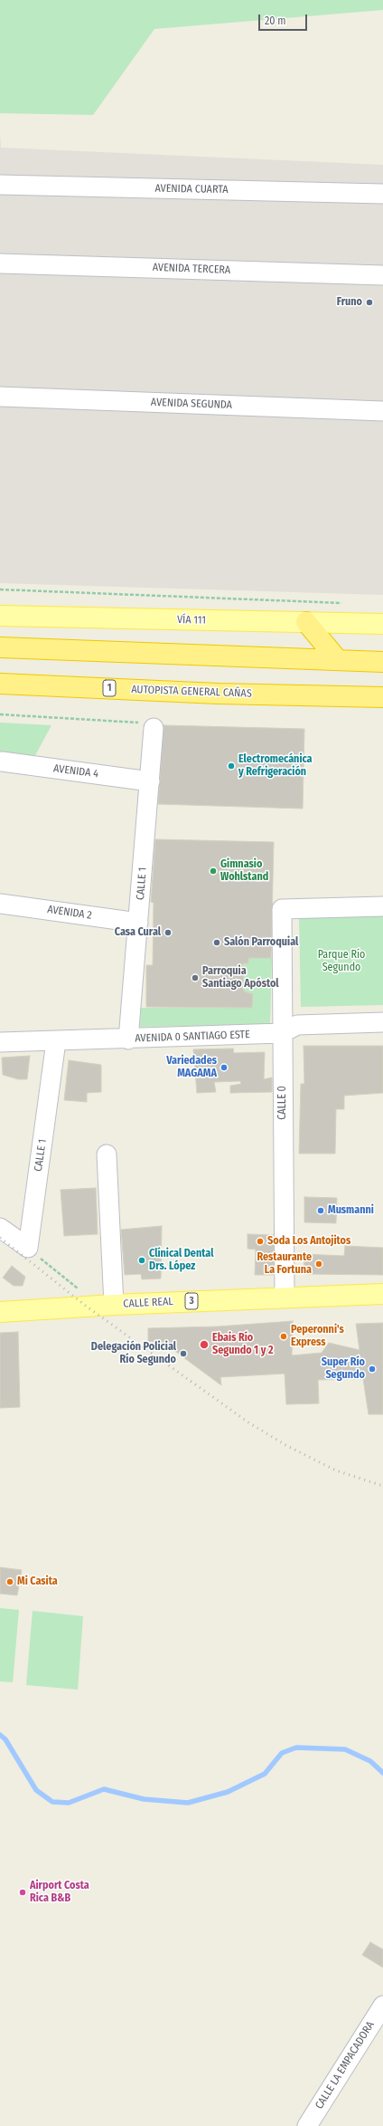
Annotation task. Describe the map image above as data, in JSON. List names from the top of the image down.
{
  "streets": {
    "highway": ["1", "AUTOPISTA GENERAL CAÑAS"],
    "main road": ["VÍA 111", "3", "CALLE REAL"],
    "street": [
      "AVENIDA CUARTA",
      "AVENIDA TERCERA",
      "AVENIDA SEGUNDA",
      "AVENIDA 4",
      "CALLE 1",
      "AVENIDA 2",
      "AVENIDA 0 SANTIAGO ESTE",
      "CALLE 0",
      "CALLE LA EMPACADORA"
    ]
  },
  "crossings": [
    ["AVENIDA 4", "CALLE 1"],
    ["CALLE 1", "AVENIDA 2"],
    ["CALLE 1", "AVENIDA 0 SANTIAGO ESTE"],
    ["AVENIDA 0 SANTIAGO ESTE", "CALLE 0"],
    ["CALLE 0", "CALLE REAL"]
  ],
  "parks": ["Parque Río Segundo"],
  "places": [
    "Fruno",
    "Electromecánica y Refrigeración",
    "Gimnasio Wohlstand",
    "Casa Cural",
    "Salón Parroquial",
    "Parroquia Santiago Apóstol",
    "Variedades MAGAMA",
    "Musmanni",
    "Soda Los Antojitos",
    "Clínical Dental Drs. López",
    "Restaurante La Fortuna",
    "Peperonni's Express",
    "Ebais Río Segundo 1 y 2",
    "Delegación Policial Río Segundo",
    "Super Río Segundo",
    "Mi Casita",
    "Airport Costa Rica B&B"
  ],
  "scale_bar": "20 m"
}
